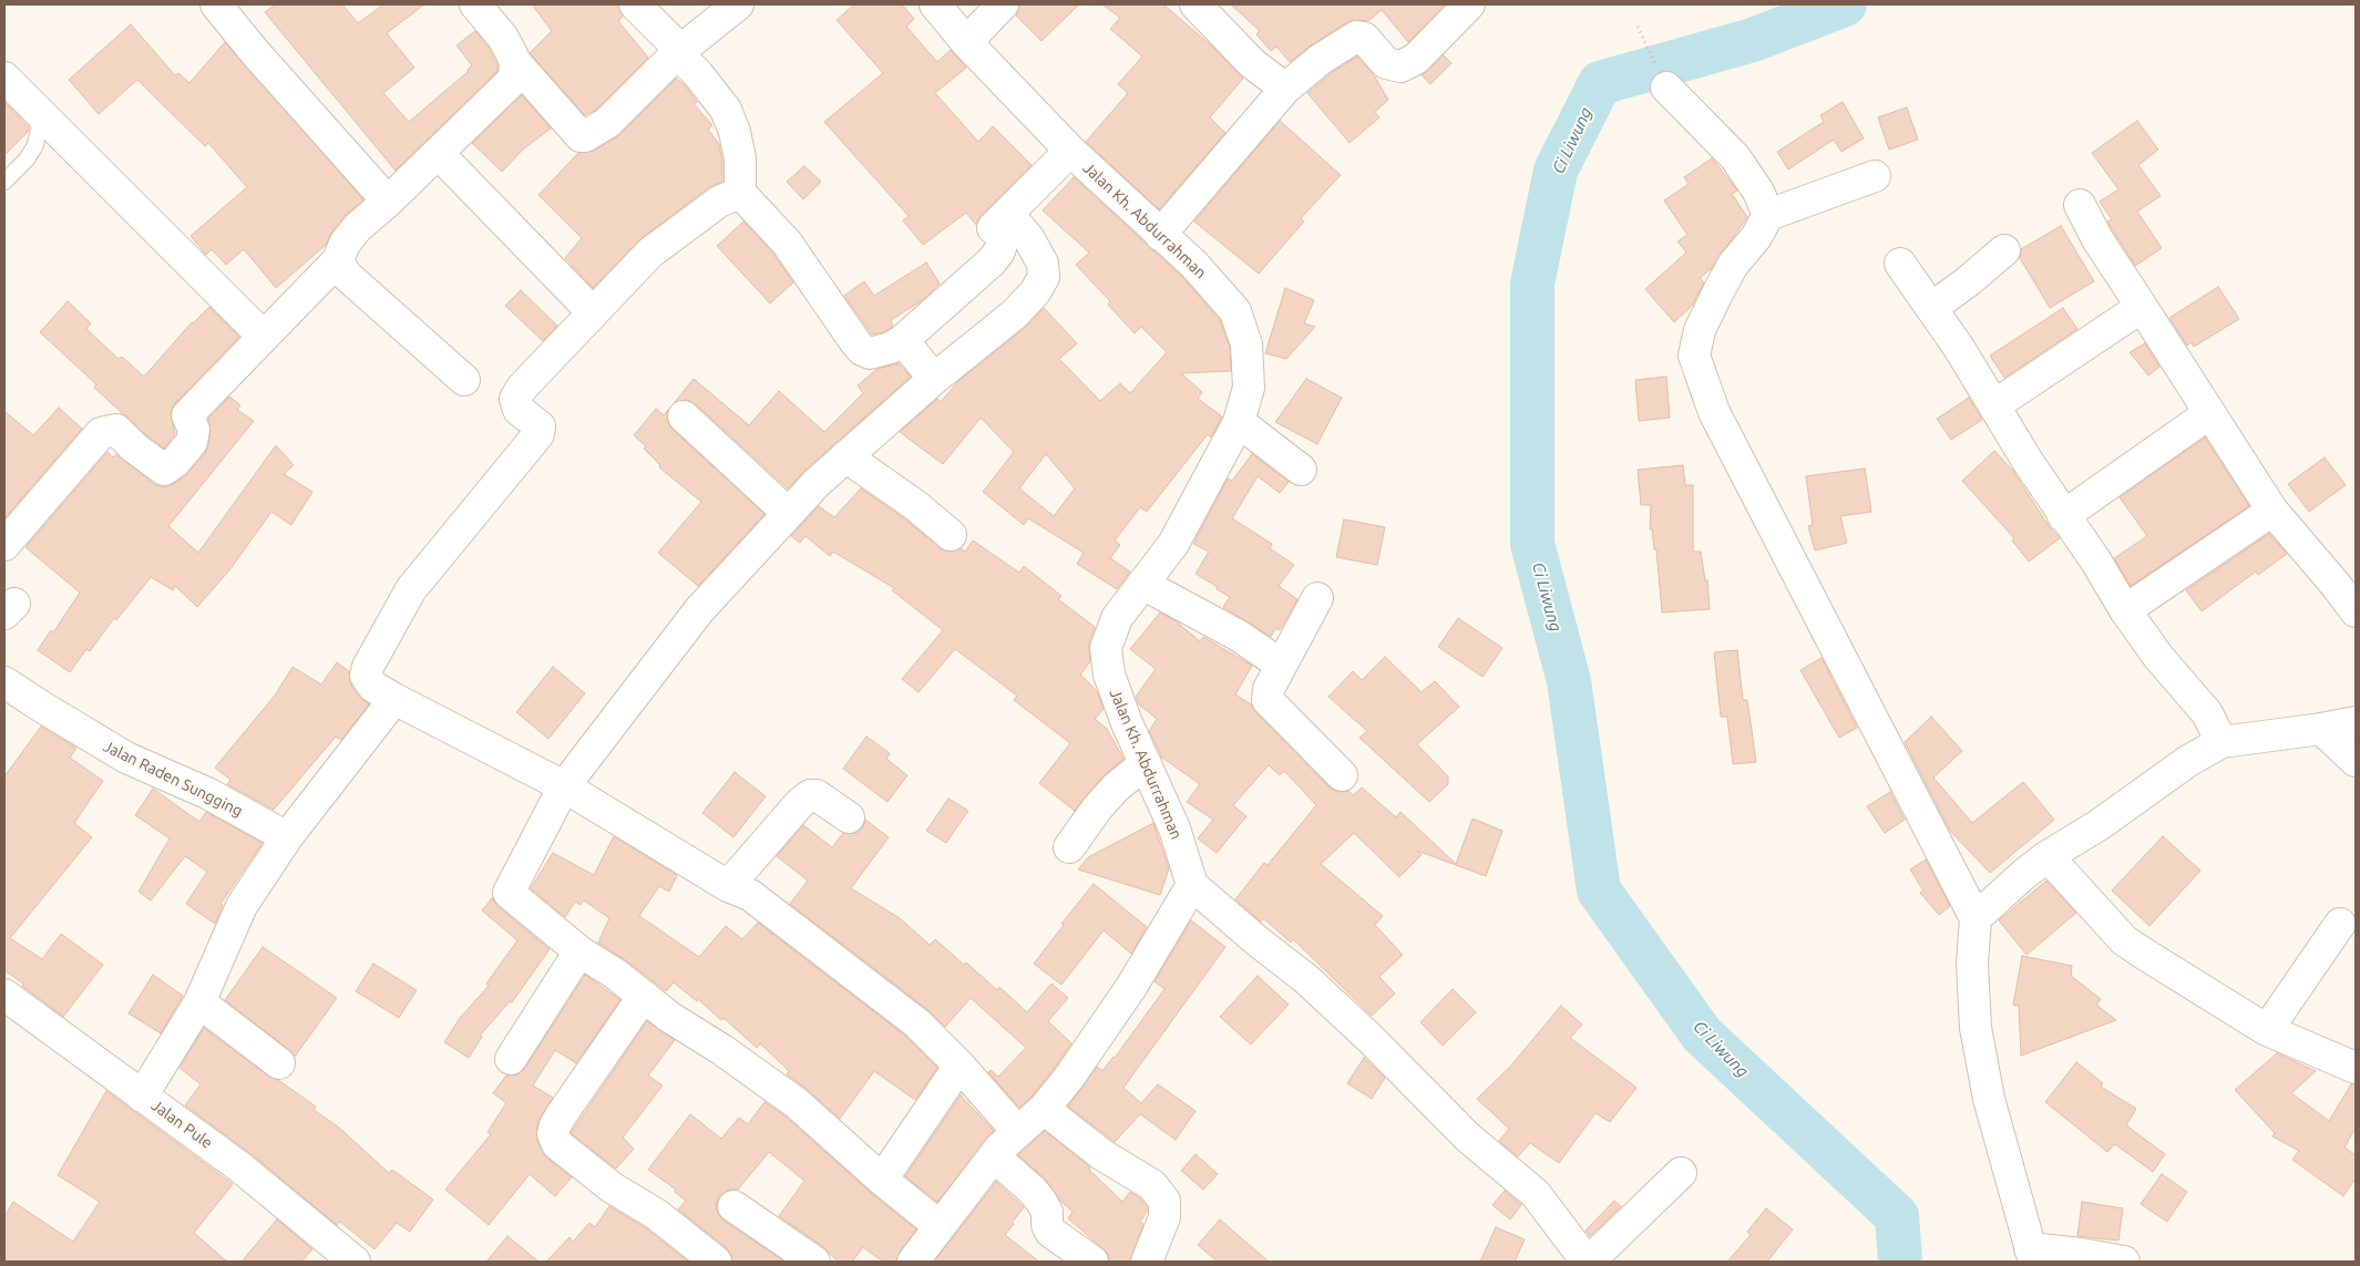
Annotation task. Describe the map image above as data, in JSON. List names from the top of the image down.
{
  "streets": {
    "street": ["Jalan Kh. Abdurrahman", "Jalan Raden Sungging", "Jalan Pule"]
  },
  "water": ["Ci Liwung"]
}
